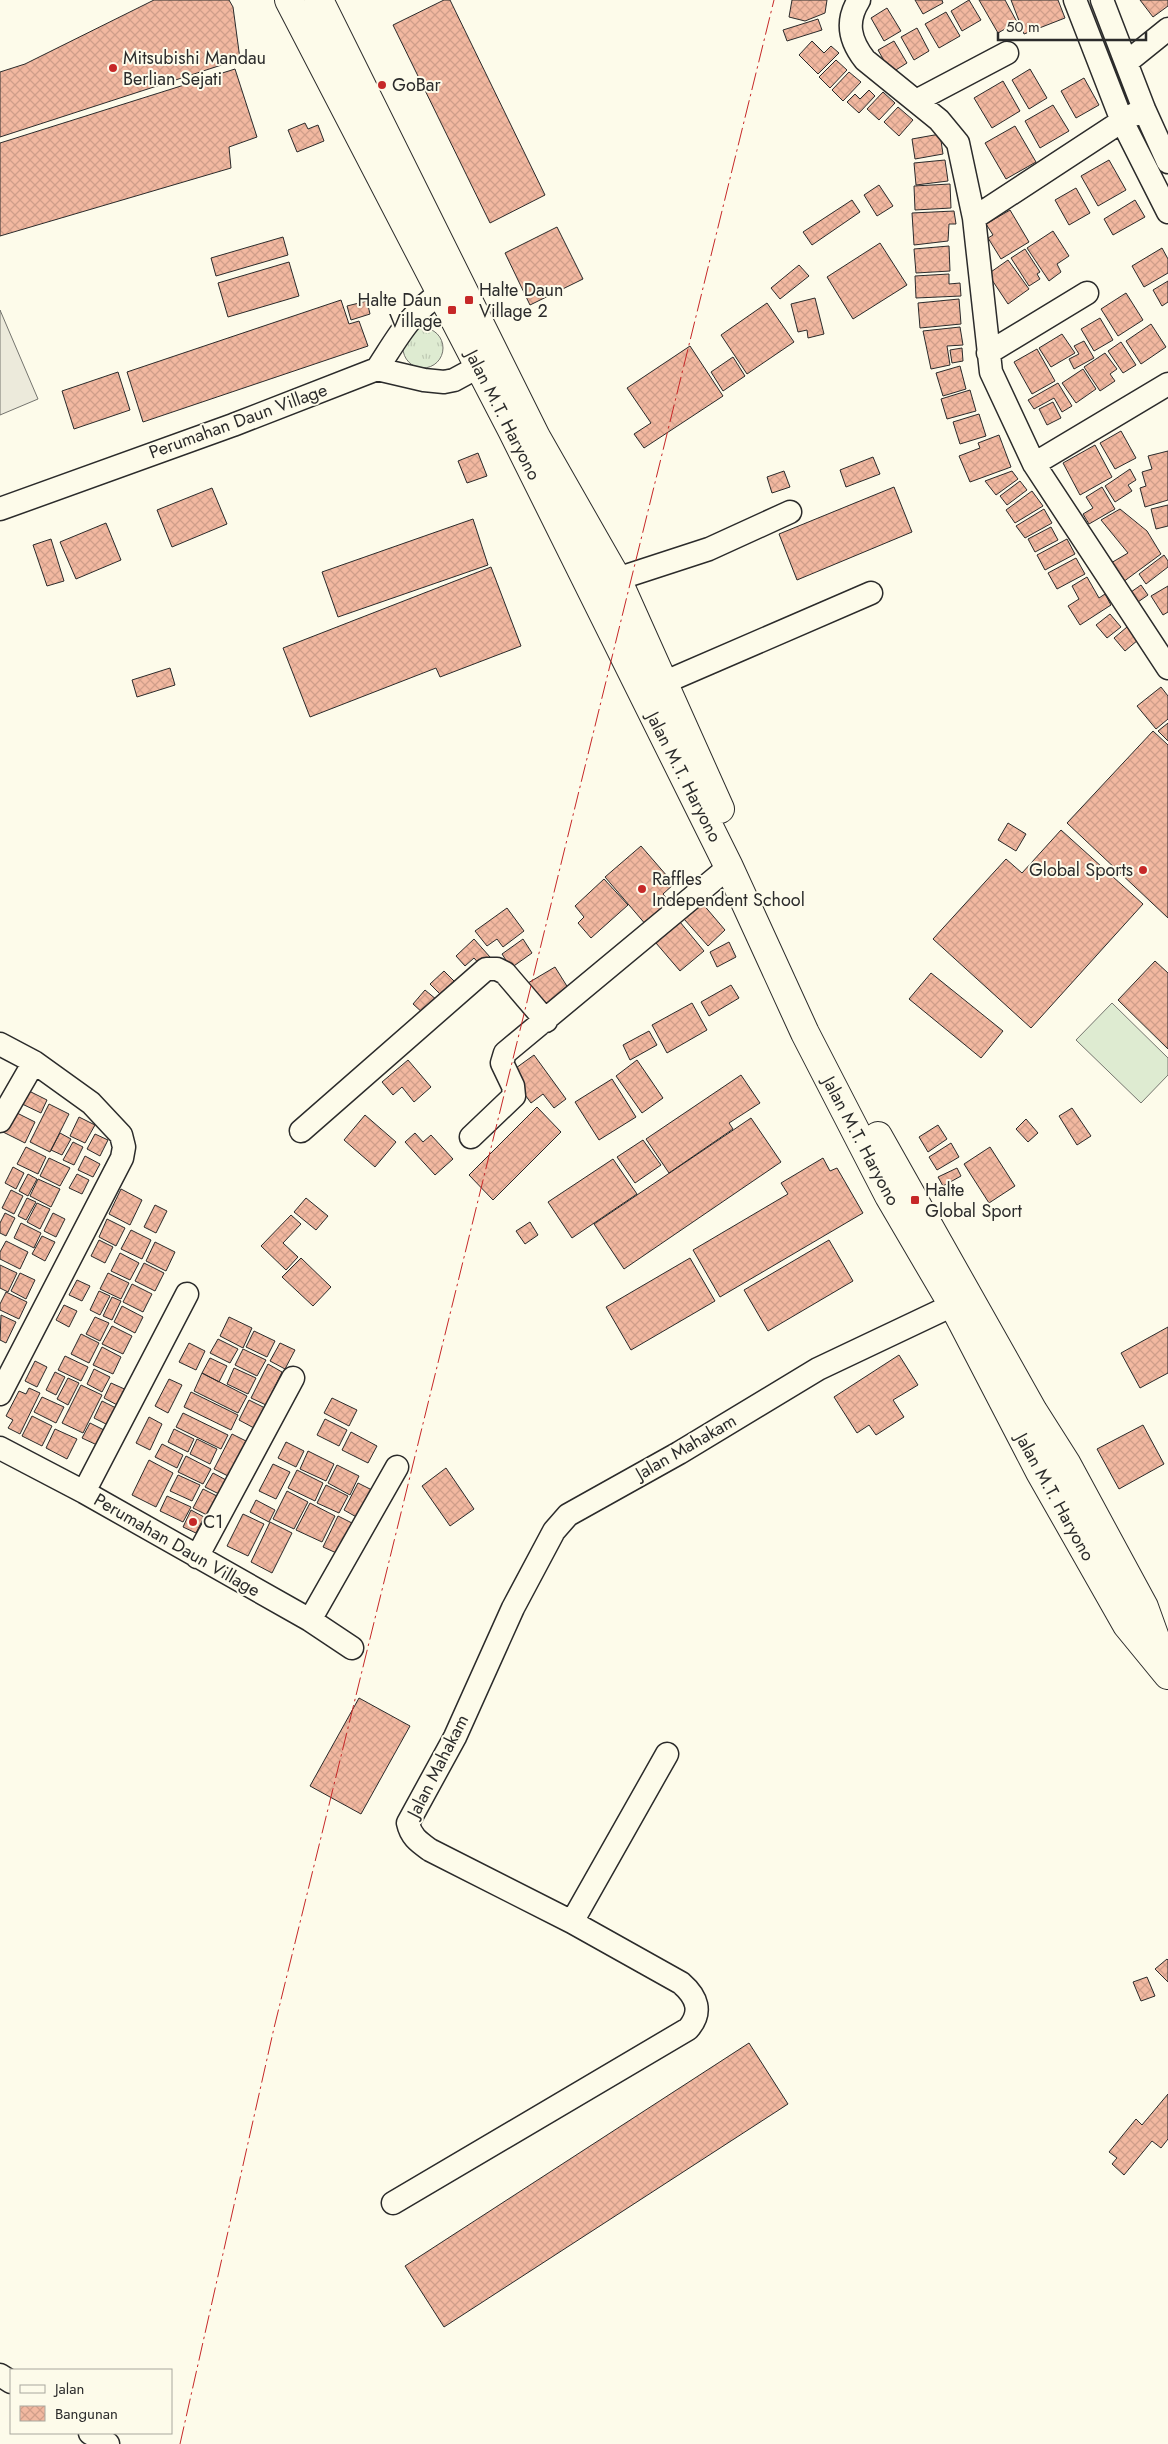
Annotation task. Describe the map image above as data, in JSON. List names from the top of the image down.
{
  "streets": {
    "main road": ["Jalan M.T. Haryono"],
    "street": ["Perumahan Daun Village", "Jalan Mahakam"]
  },
  "crossings": [
    ["Jalan M.T. Haryono", "Jalan Mahakam"]
  ],
  "places": {
    "other": [
      "Mitsubishi Mandau Berlian Sejati",
      "GoBar",
      "Global Sports",
      "Raffles Independent School",
      "C1"
    ],
    "transit": ["Halte Daun Village 2", "Halte Daun Village", "Halte Global Sport"]
  },
  "legend": ["Jalan", "Bangunan"],
  "scale_bar": "50 m"
}
